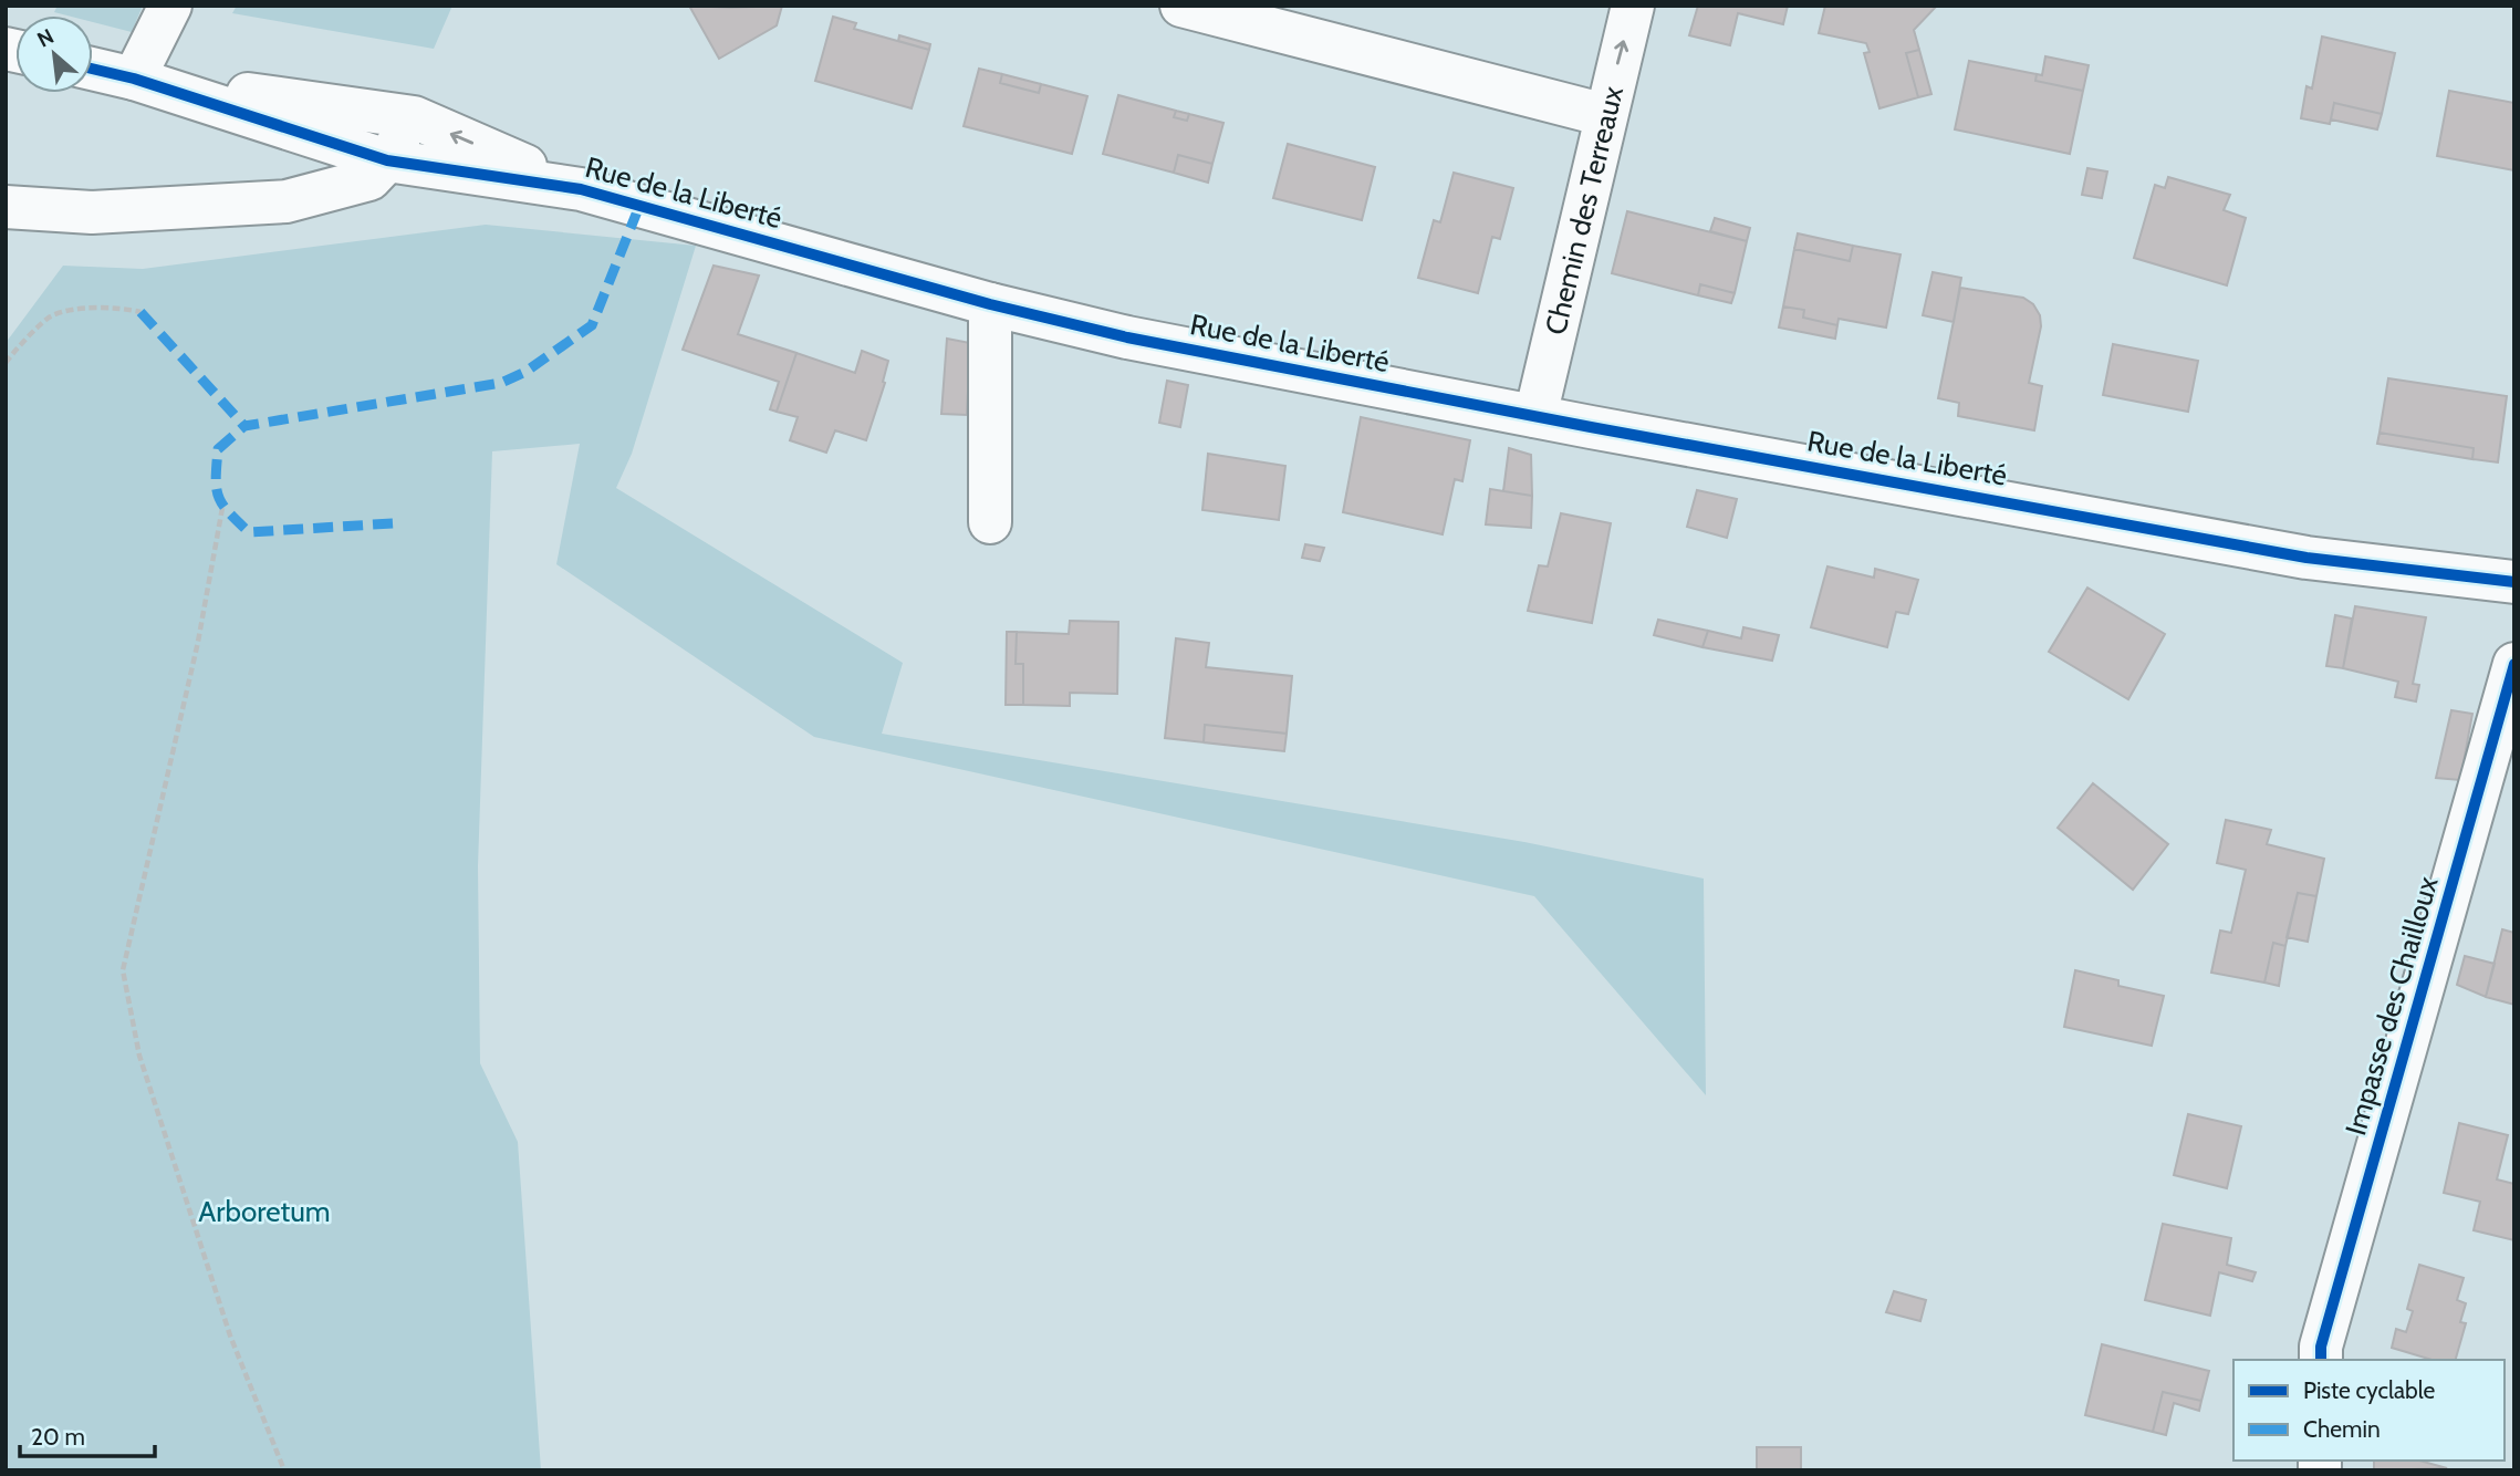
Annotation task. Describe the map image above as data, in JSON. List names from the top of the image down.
{
  "streets": {
    "street": ["Rue de la Liberté", "Chemin des Terreaux", "Impasse des Chailloux"]
  },
  "crossings": [
    ["Rue de la Liberté", "Chemin des Terreaux"]
  ],
  "parks": ["Arboretum"],
  "legend": ["Piste cyclable", "Chemin"],
  "scale_bar": "20 m",
  "north": "top left"
}
